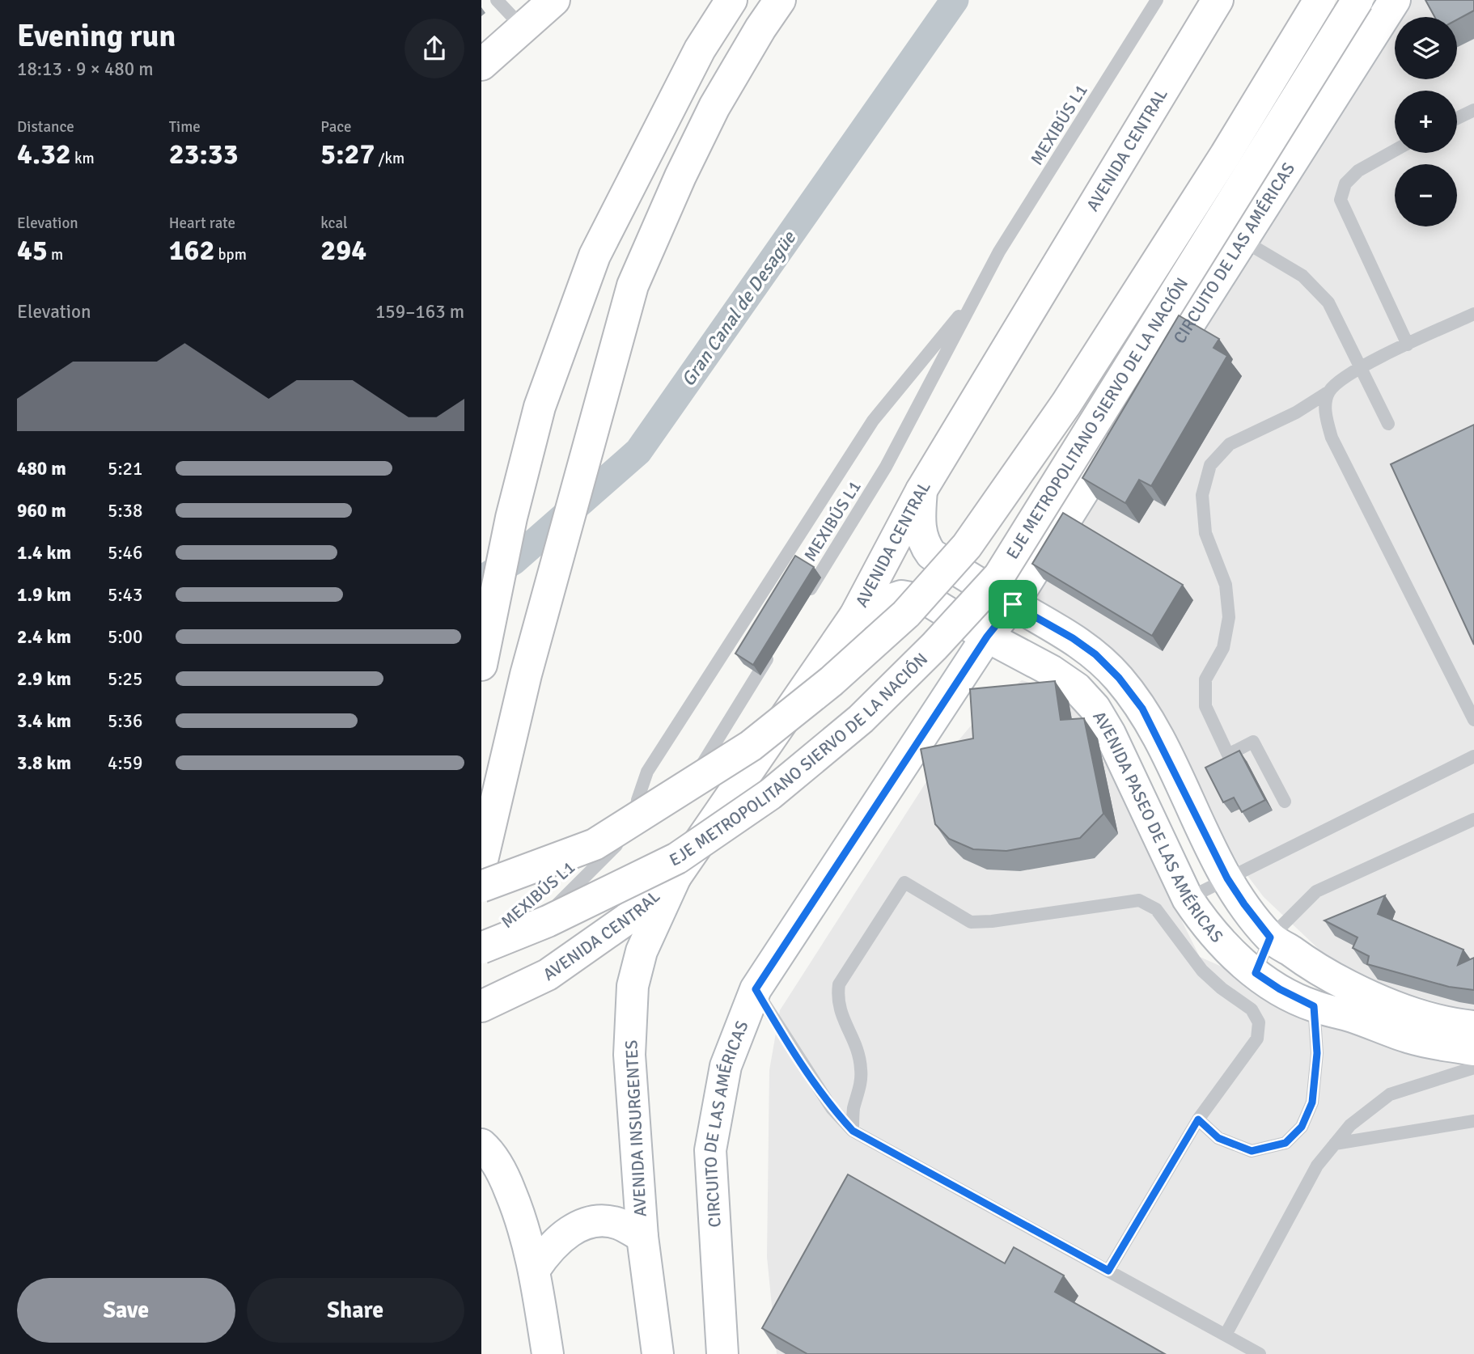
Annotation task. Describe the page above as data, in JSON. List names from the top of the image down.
{
  "streets": {
    "main road": [
      "AVENIDA CENTRAL",
      "CIRCUITO DE LAS AMÉRICAS",
      "EJE METROPOLITANO SIERVO DE LA NACIÓN",
      "AVENIDA PASEO DE LAS AMÉRICAS",
      "AVENIDA INSURGENTES"
    ],
    "lane": ["MEXIBÚS L1"]
  },
  "crossings": [
    ["AVENIDA CENTRAL", "AVENIDA PASEO DE LAS AMÉRICAS"],
    ["AVENIDA CENTRAL", "AVENIDA INSURGENTES"],
    ["CIRCUITO DE LAS AMÉRICAS", "AVENIDA PASEO DE LAS AMÉRICAS"]
  ],
  "water": ["Gran Canal de Desagüe"],
  "page": {
    "heading": ["Evening run", "18:13 · 9 × 480 m"],
    "map_buttons": ["+", "−"],
    "stats": [
      ["Distance", "4.32 km"],
      ["Time", "23:33"],
      ["Pace", "5:27 /km"],
      ["Elevation", "45 m"],
      ["Heart rate", "162 bpm"],
      ["kcal", "294"]
    ],
    "chart": ["Elevation", "159–163 m"],
    "list": [
      {
        "name": "480 m",
        "note": "5:21"
      },
      {
        "name": "960 m",
        "note": "5:38"
      },
      {
        "name": "1.4 km",
        "note": "5:46"
      },
      {
        "name": "1.9 km",
        "note": "5:43"
      },
      {
        "name": "2.4 km",
        "note": "5:00"
      },
      {
        "name": "2.9 km",
        "note": "5:25"
      },
      {
        "name": "3.4 km",
        "note": "5:36"
      },
      {
        "name": "3.8 km",
        "note": "4:59"
      }
    ],
    "buttons": ["Save", "Share"]
  }
}
